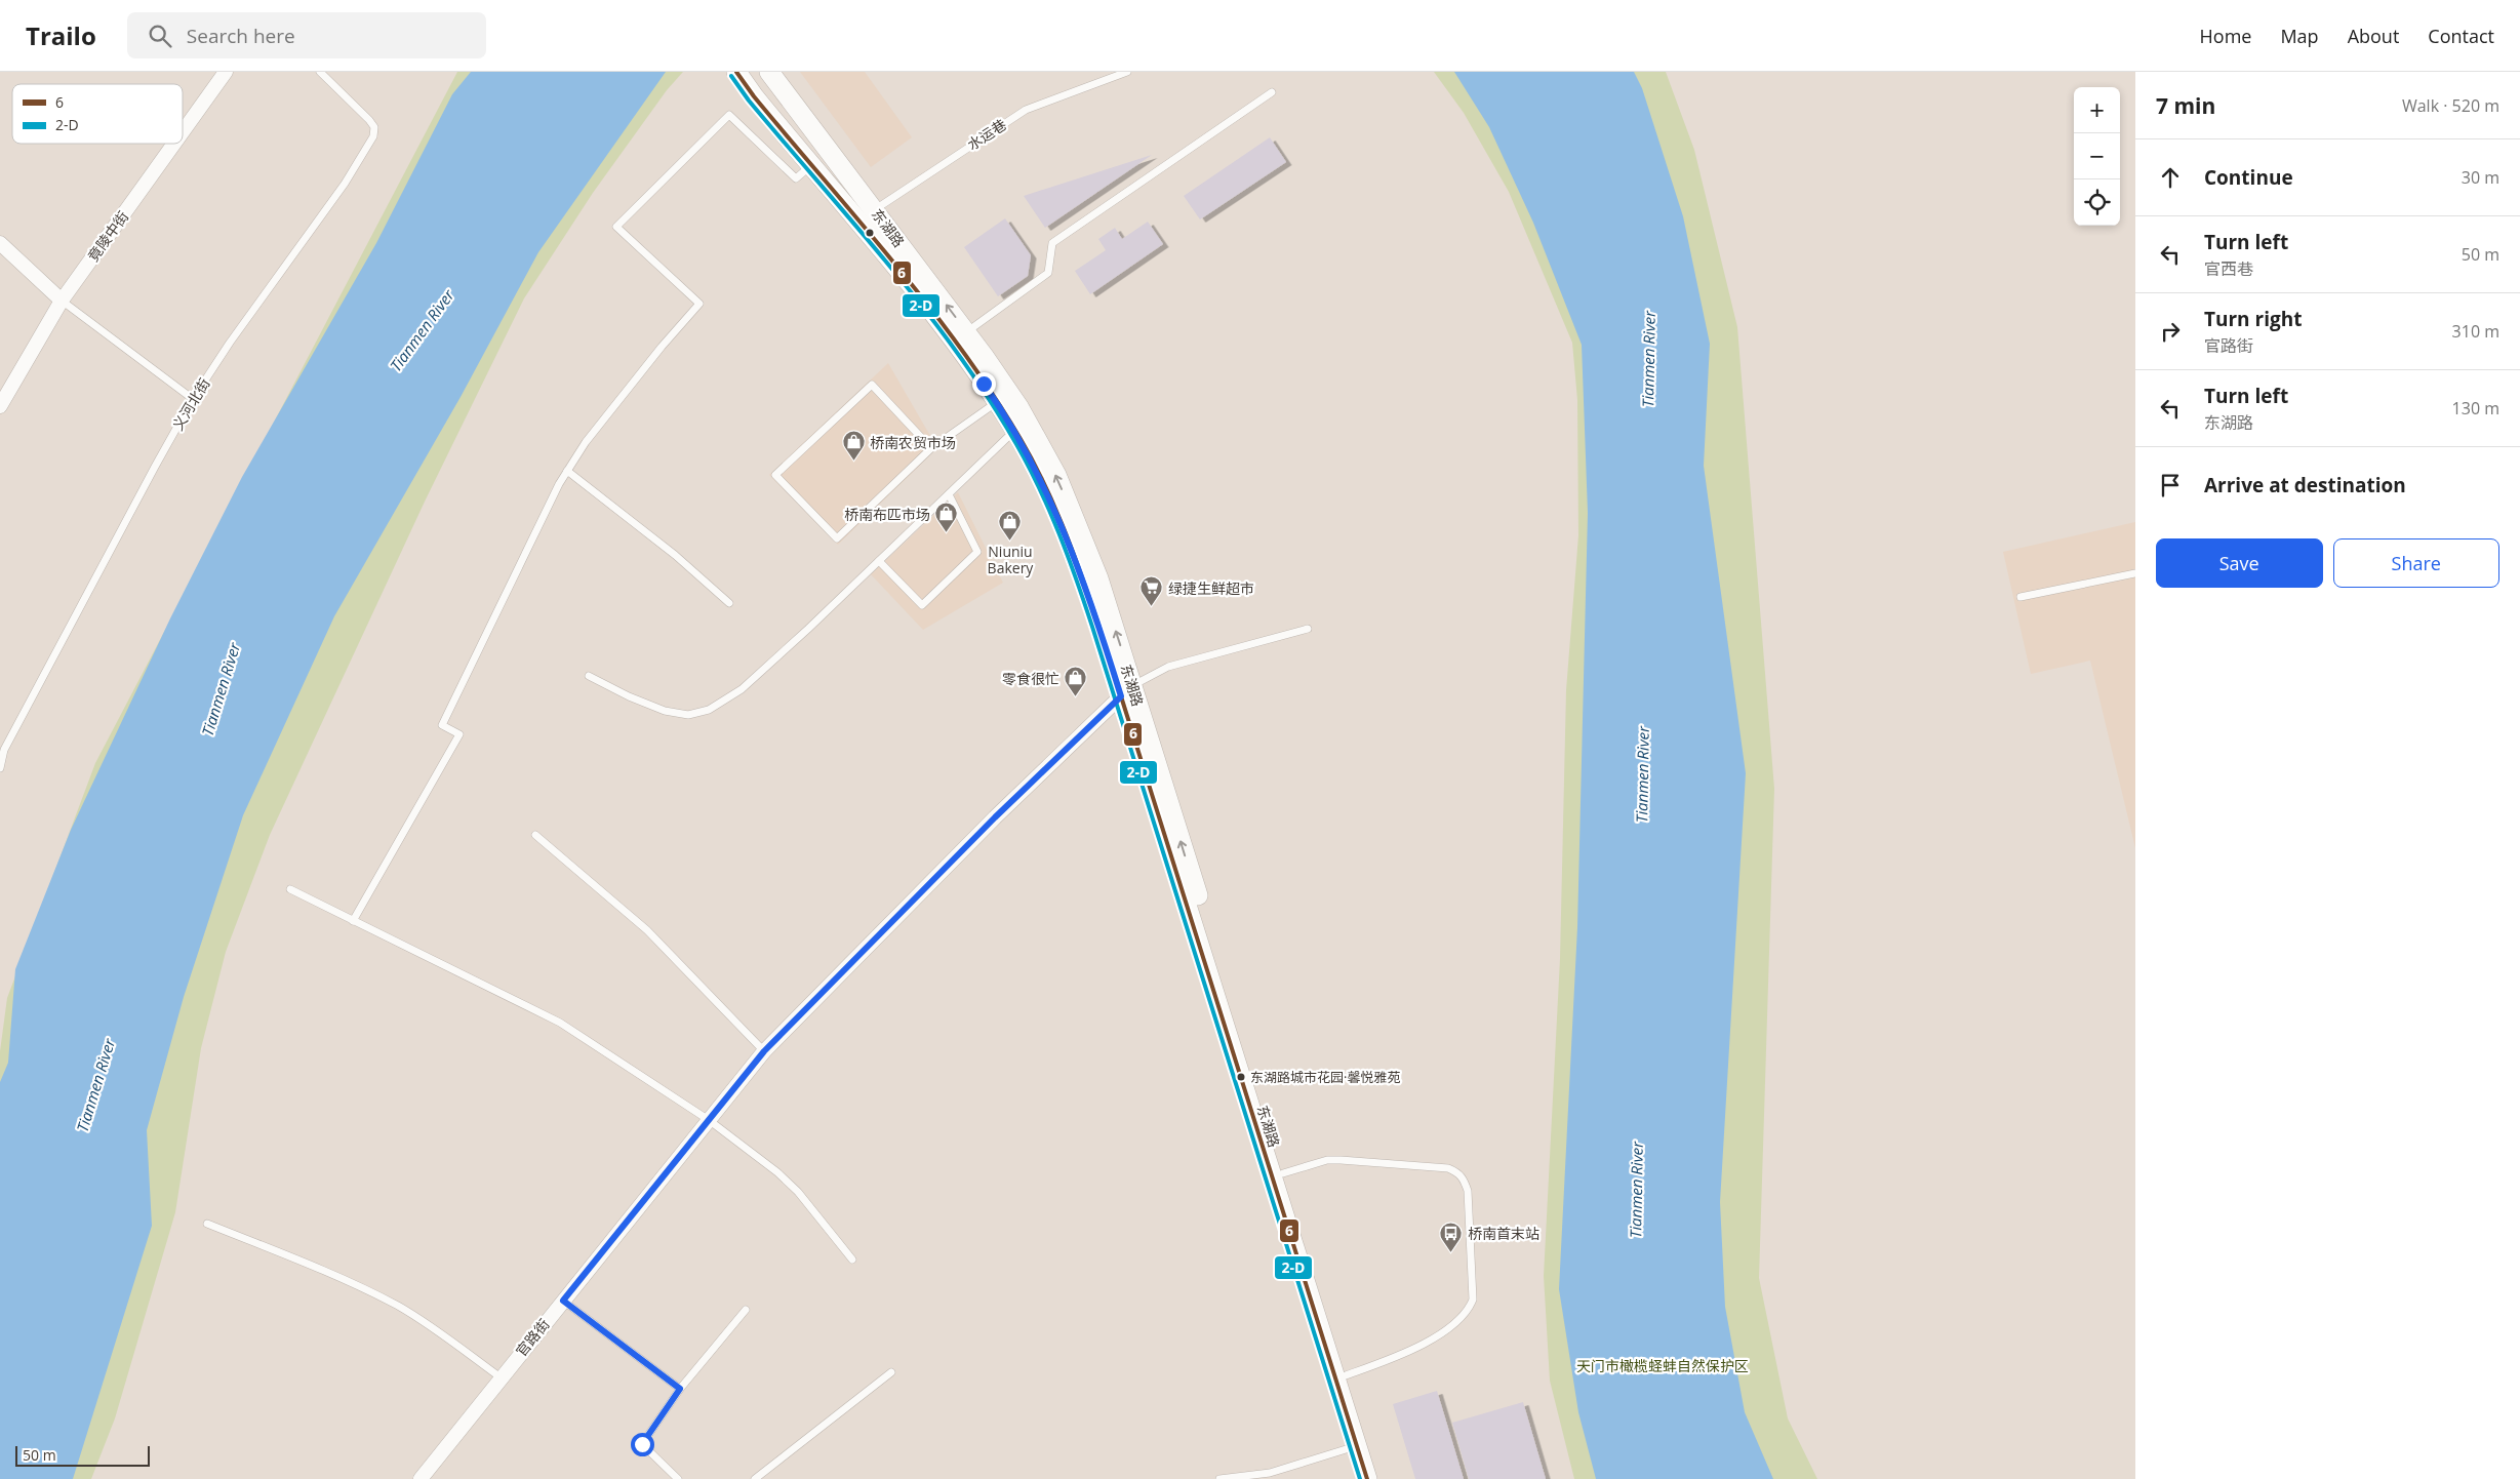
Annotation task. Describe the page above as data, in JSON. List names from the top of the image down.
{
  "streets": {
    "main road": ["东湖路"],
    "street": ["竟陵中街", "官路街"],
    "lane": ["水运巷", "义河北街"]
  },
  "crossings": [
    ["水运巷", "东湖路"],
    ["东湖路", "官路街"]
  ],
  "water": ["Tianmen River"],
  "parks": ["天门市橄榄蛏蚌自然保护区"],
  "places": {
    "shop": [
      "桥南农贸市场",
      "桥南布匹市场",
      "Niuniu Bakery",
      "零食很忙"
    ],
    "supermarket": ["绿捷生鲜超市"],
    "other": ["东湖路城市花园·馨悦雅苑"],
    "bus stop": ["桥南首末站"]
  },
  "lines": ["transit line 6", "transit line 2-D"],
  "legend": ["6", "2-D"],
  "scale_bar": "50 m",
  "page": {
    "header": "Trailo",
    "search": "Search here",
    "nav": [
      "Home",
      "Map",
      "About",
      "Contact"
    ],
    "heading": ["7 min", "Walk · 520 m"],
    "map_buttons": ["+", "−"],
    "list": [
      ["Continue", "30 m"],
      ["Turn left", "官西巷", "50 m"],
      ["Turn right", "官路街", "310 m"],
      ["Turn left", "东湖路", "130 m"],
      "Arrive at destination"
    ],
    "buttons": ["Save", "Share"],
    "scale": "50 m"
  }
}
